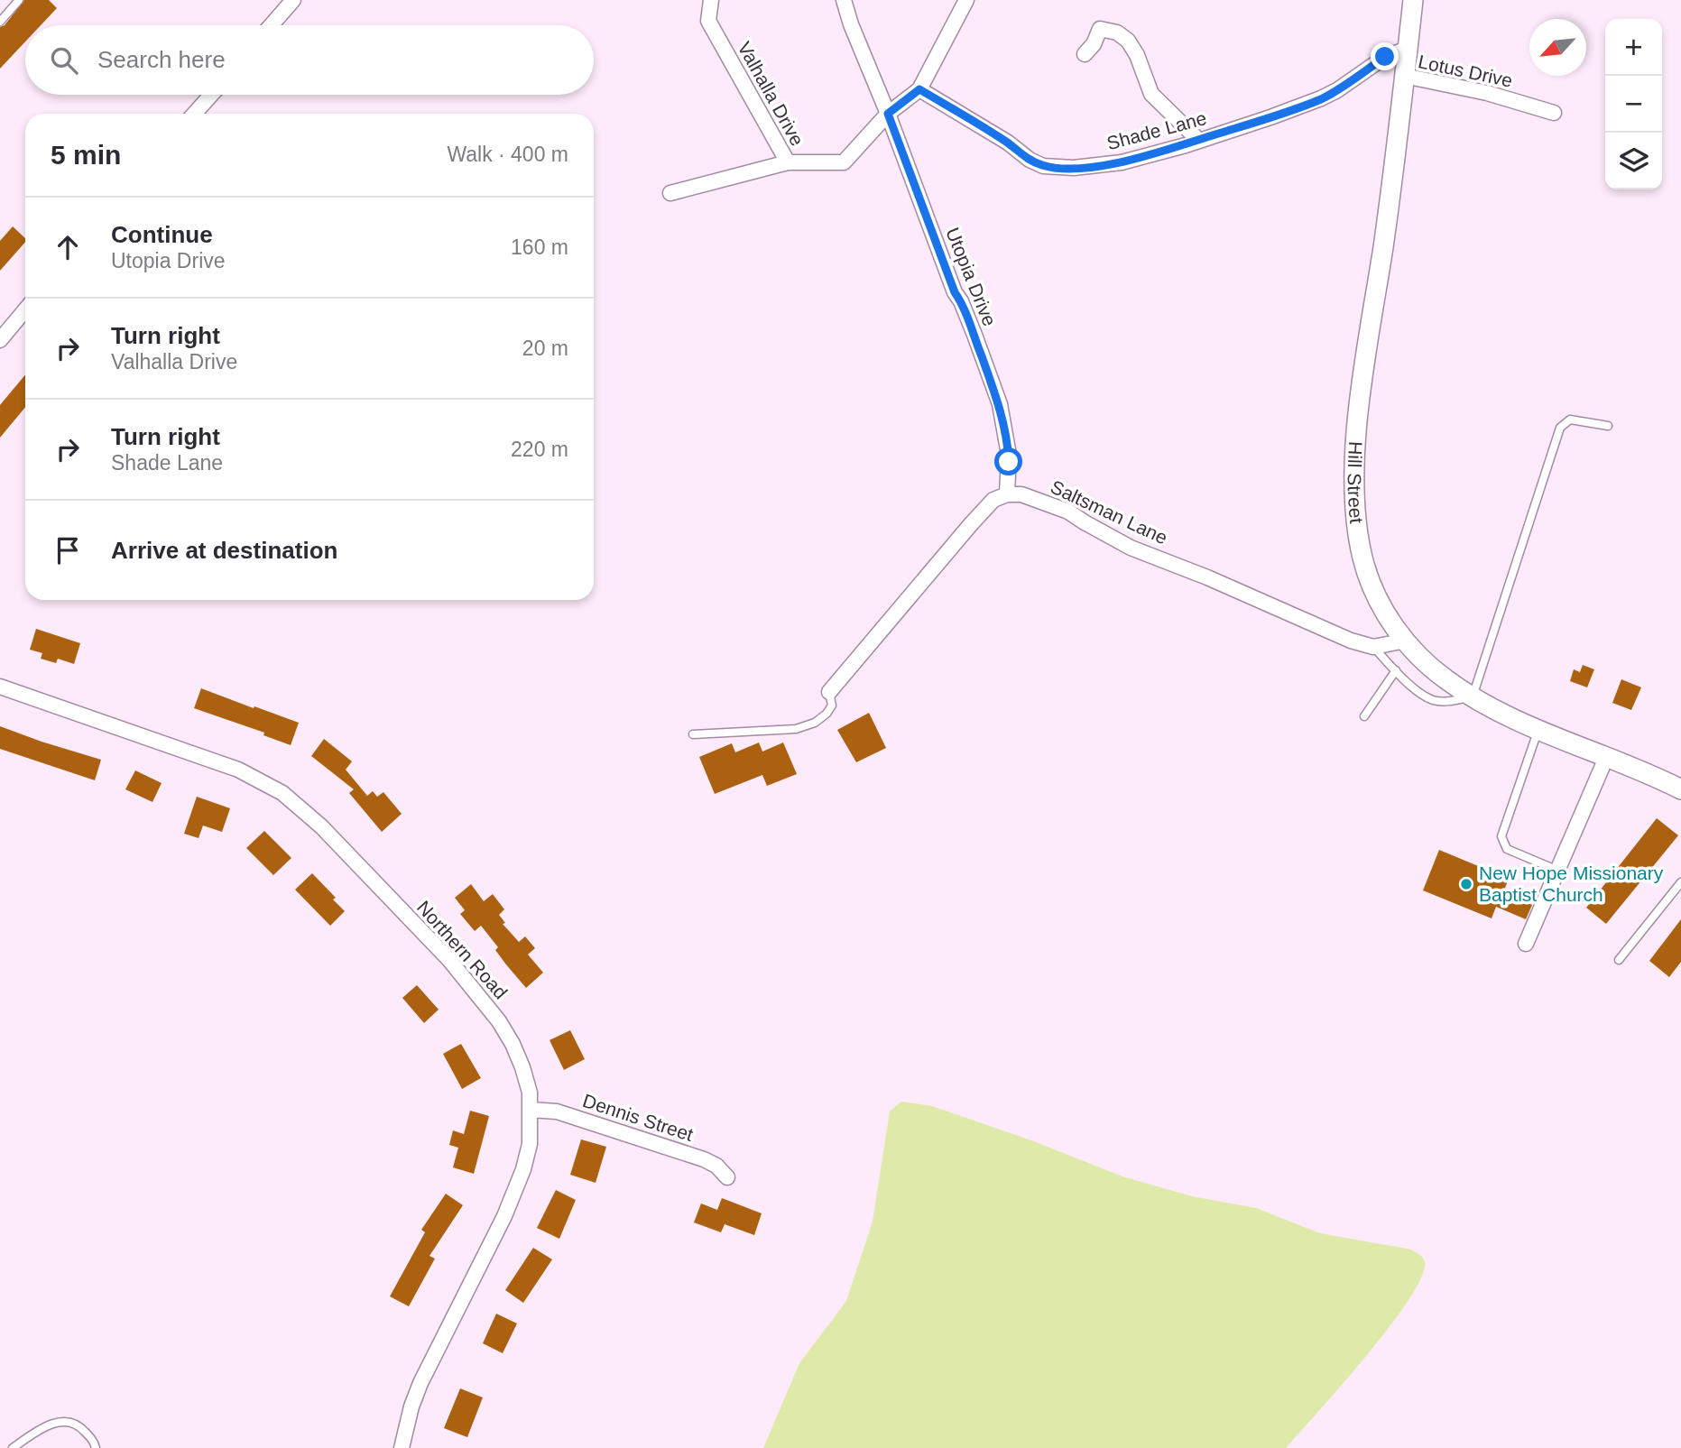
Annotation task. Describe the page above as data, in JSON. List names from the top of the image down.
{
  "streets": {
    "street": [
      "Lotus Drive",
      "Valhalla Drive",
      "Shade Lane",
      "Utopia Drive",
      "Hill Street",
      "Saltsman Lane",
      "Northern Road",
      "Dennis Street"
    ]
  },
  "crossings": [
    ["Lotus Drive", "Hill Street"],
    ["Valhalla Drive", "Shade Lane"],
    ["Valhalla Drive", "Utopia Drive"],
    ["Shade Lane", "Hill Street"],
    ["Utopia Drive", "Saltsman Lane"],
    ["Hill Street", "Saltsman Lane"],
    ["Northern Road", "Dennis Street"]
  ],
  "places": ["New Hope Missionary Baptist Church"],
  "north": "bottom left",
  "page": {
    "map_buttons": ["+", "−"],
    "search": "Search here",
    "heading": ["5 min", "Walk · 400 m"],
    "list": [
      ["Continue", "Utopia Drive", "160 m"],
      ["Turn right", "Valhalla Drive", "20 m"],
      ["Turn right", "Shade Lane", "220 m"],
      "Arrive at destination"
    ]
  }
}
